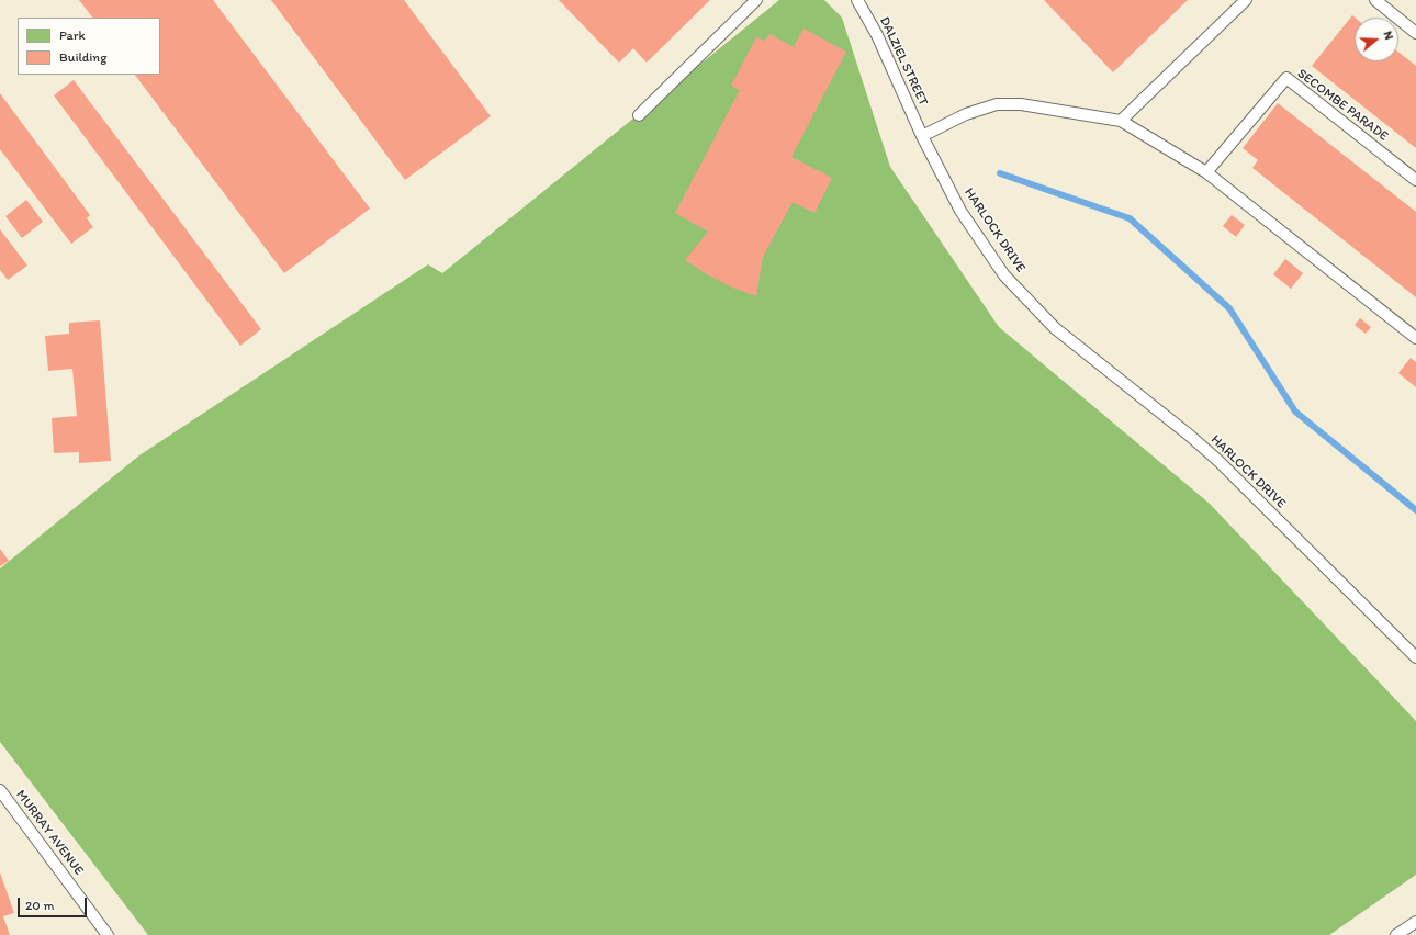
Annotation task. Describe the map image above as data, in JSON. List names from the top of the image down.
{
  "streets": {
    "lane": [
      "DALZIEL STREET",
      "SECOMBE PARADE",
      "HARLOCK DRIVE",
      "MURRAY AVENUE"
    ]
  },
  "crossings": [
    ["DALZIEL STREET", "HARLOCK DRIVE"]
  ],
  "legend": ["Park", "Building"],
  "scale_bar": "20 m",
  "north": "right"
}
